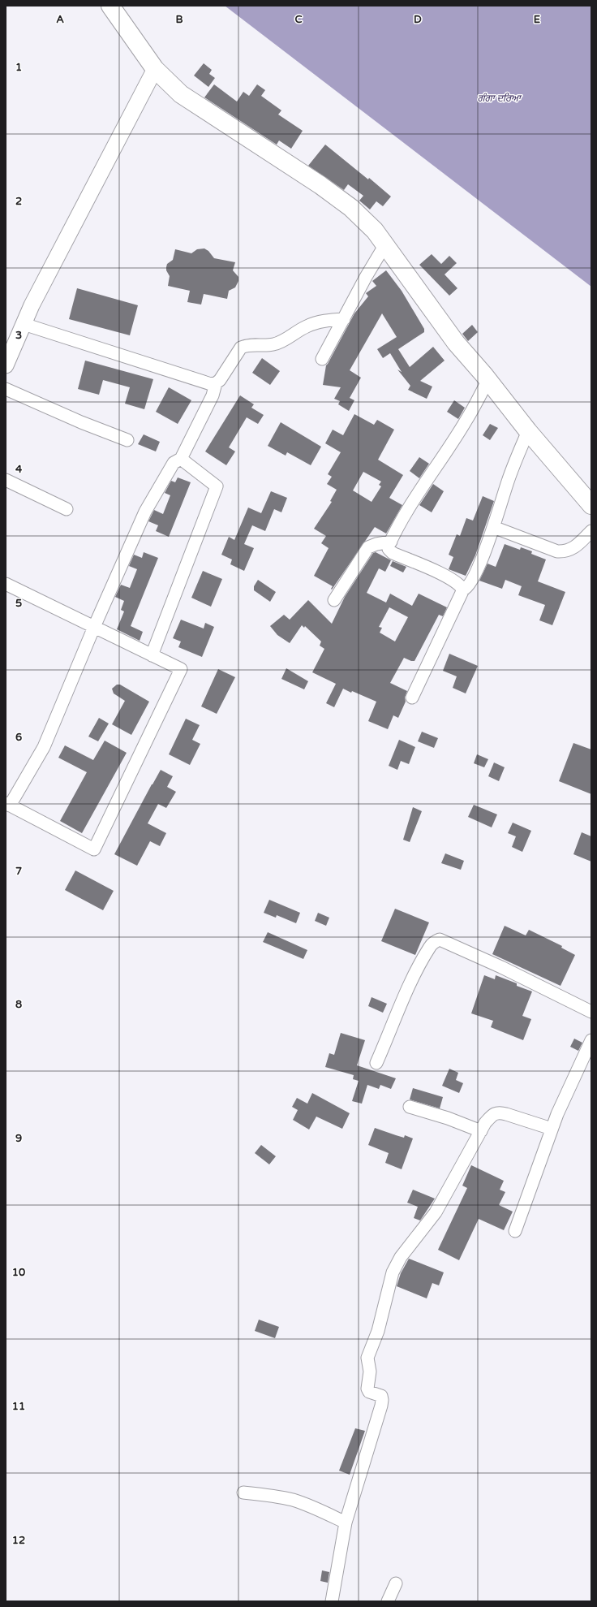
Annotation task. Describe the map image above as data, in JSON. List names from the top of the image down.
{
  "water": ["ਗੰਗਾ ਦਰਿਆ"],
  "grid": {
    "columns": [
      "A",
      "B",
      "C",
      "D",
      "E"
    ],
    "rows": [
      "1",
      "2",
      "3",
      "4",
      "5",
      "6",
      "7",
      "8",
      "9",
      "10",
      "11",
      "12"
    ]
  }
}
